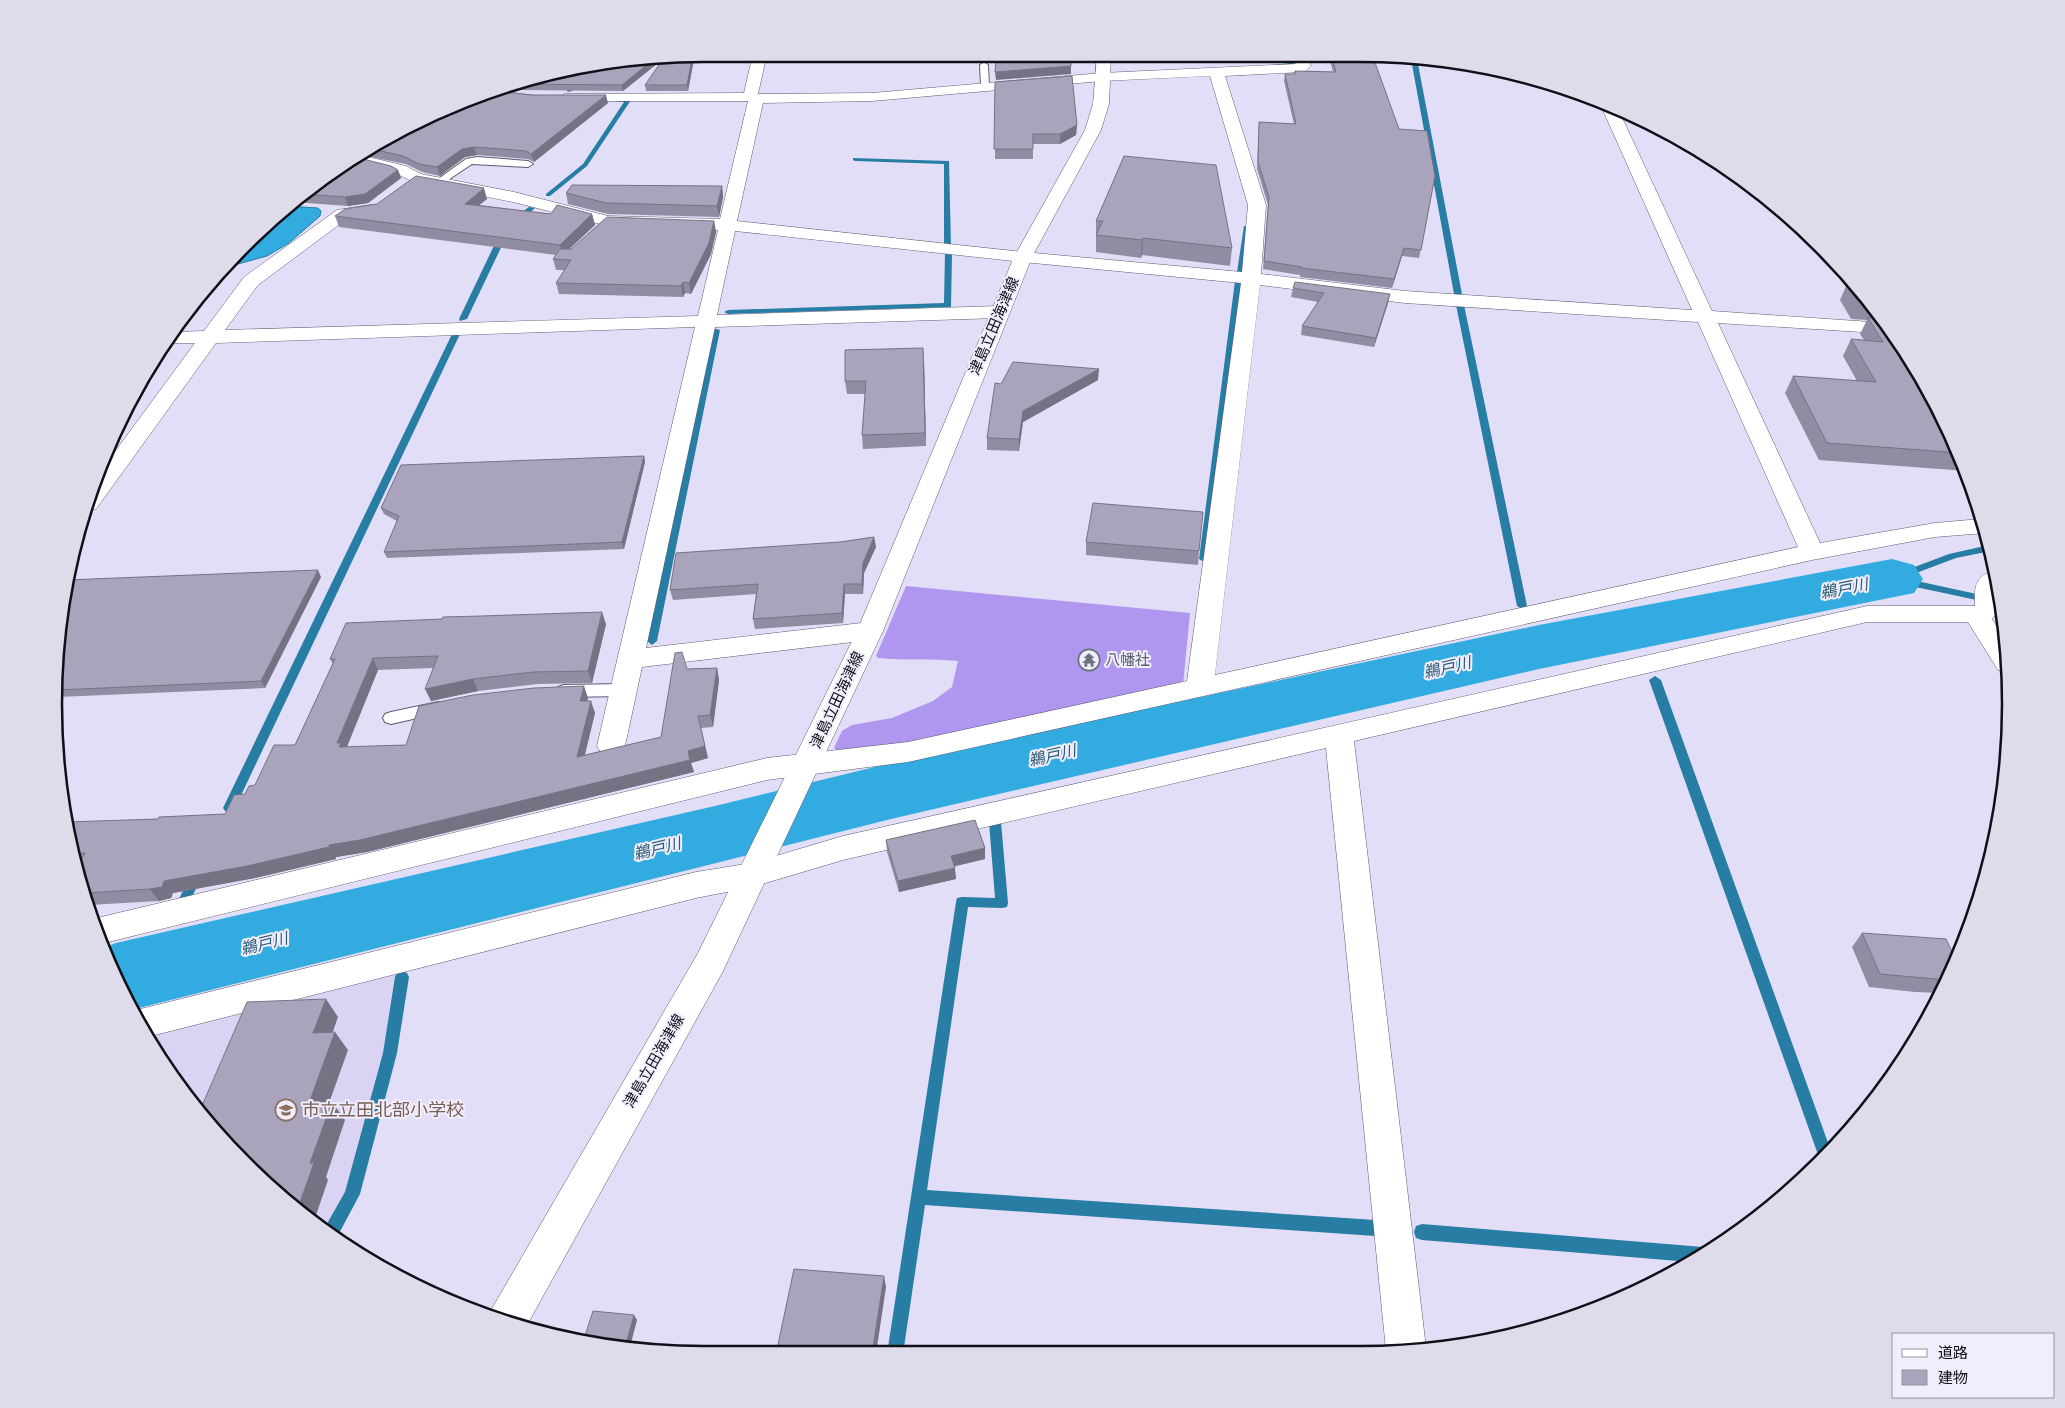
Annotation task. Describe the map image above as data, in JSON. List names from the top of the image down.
{
  "streets": {
    "street": ["津島立田海津線"]
  },
  "water": ["鵜戸川"],
  "places": {
    "temple": ["八幡社"],
    "school or university": ["市立立田北部小学校"]
  },
  "legend": ["道路", "建物"]
}
